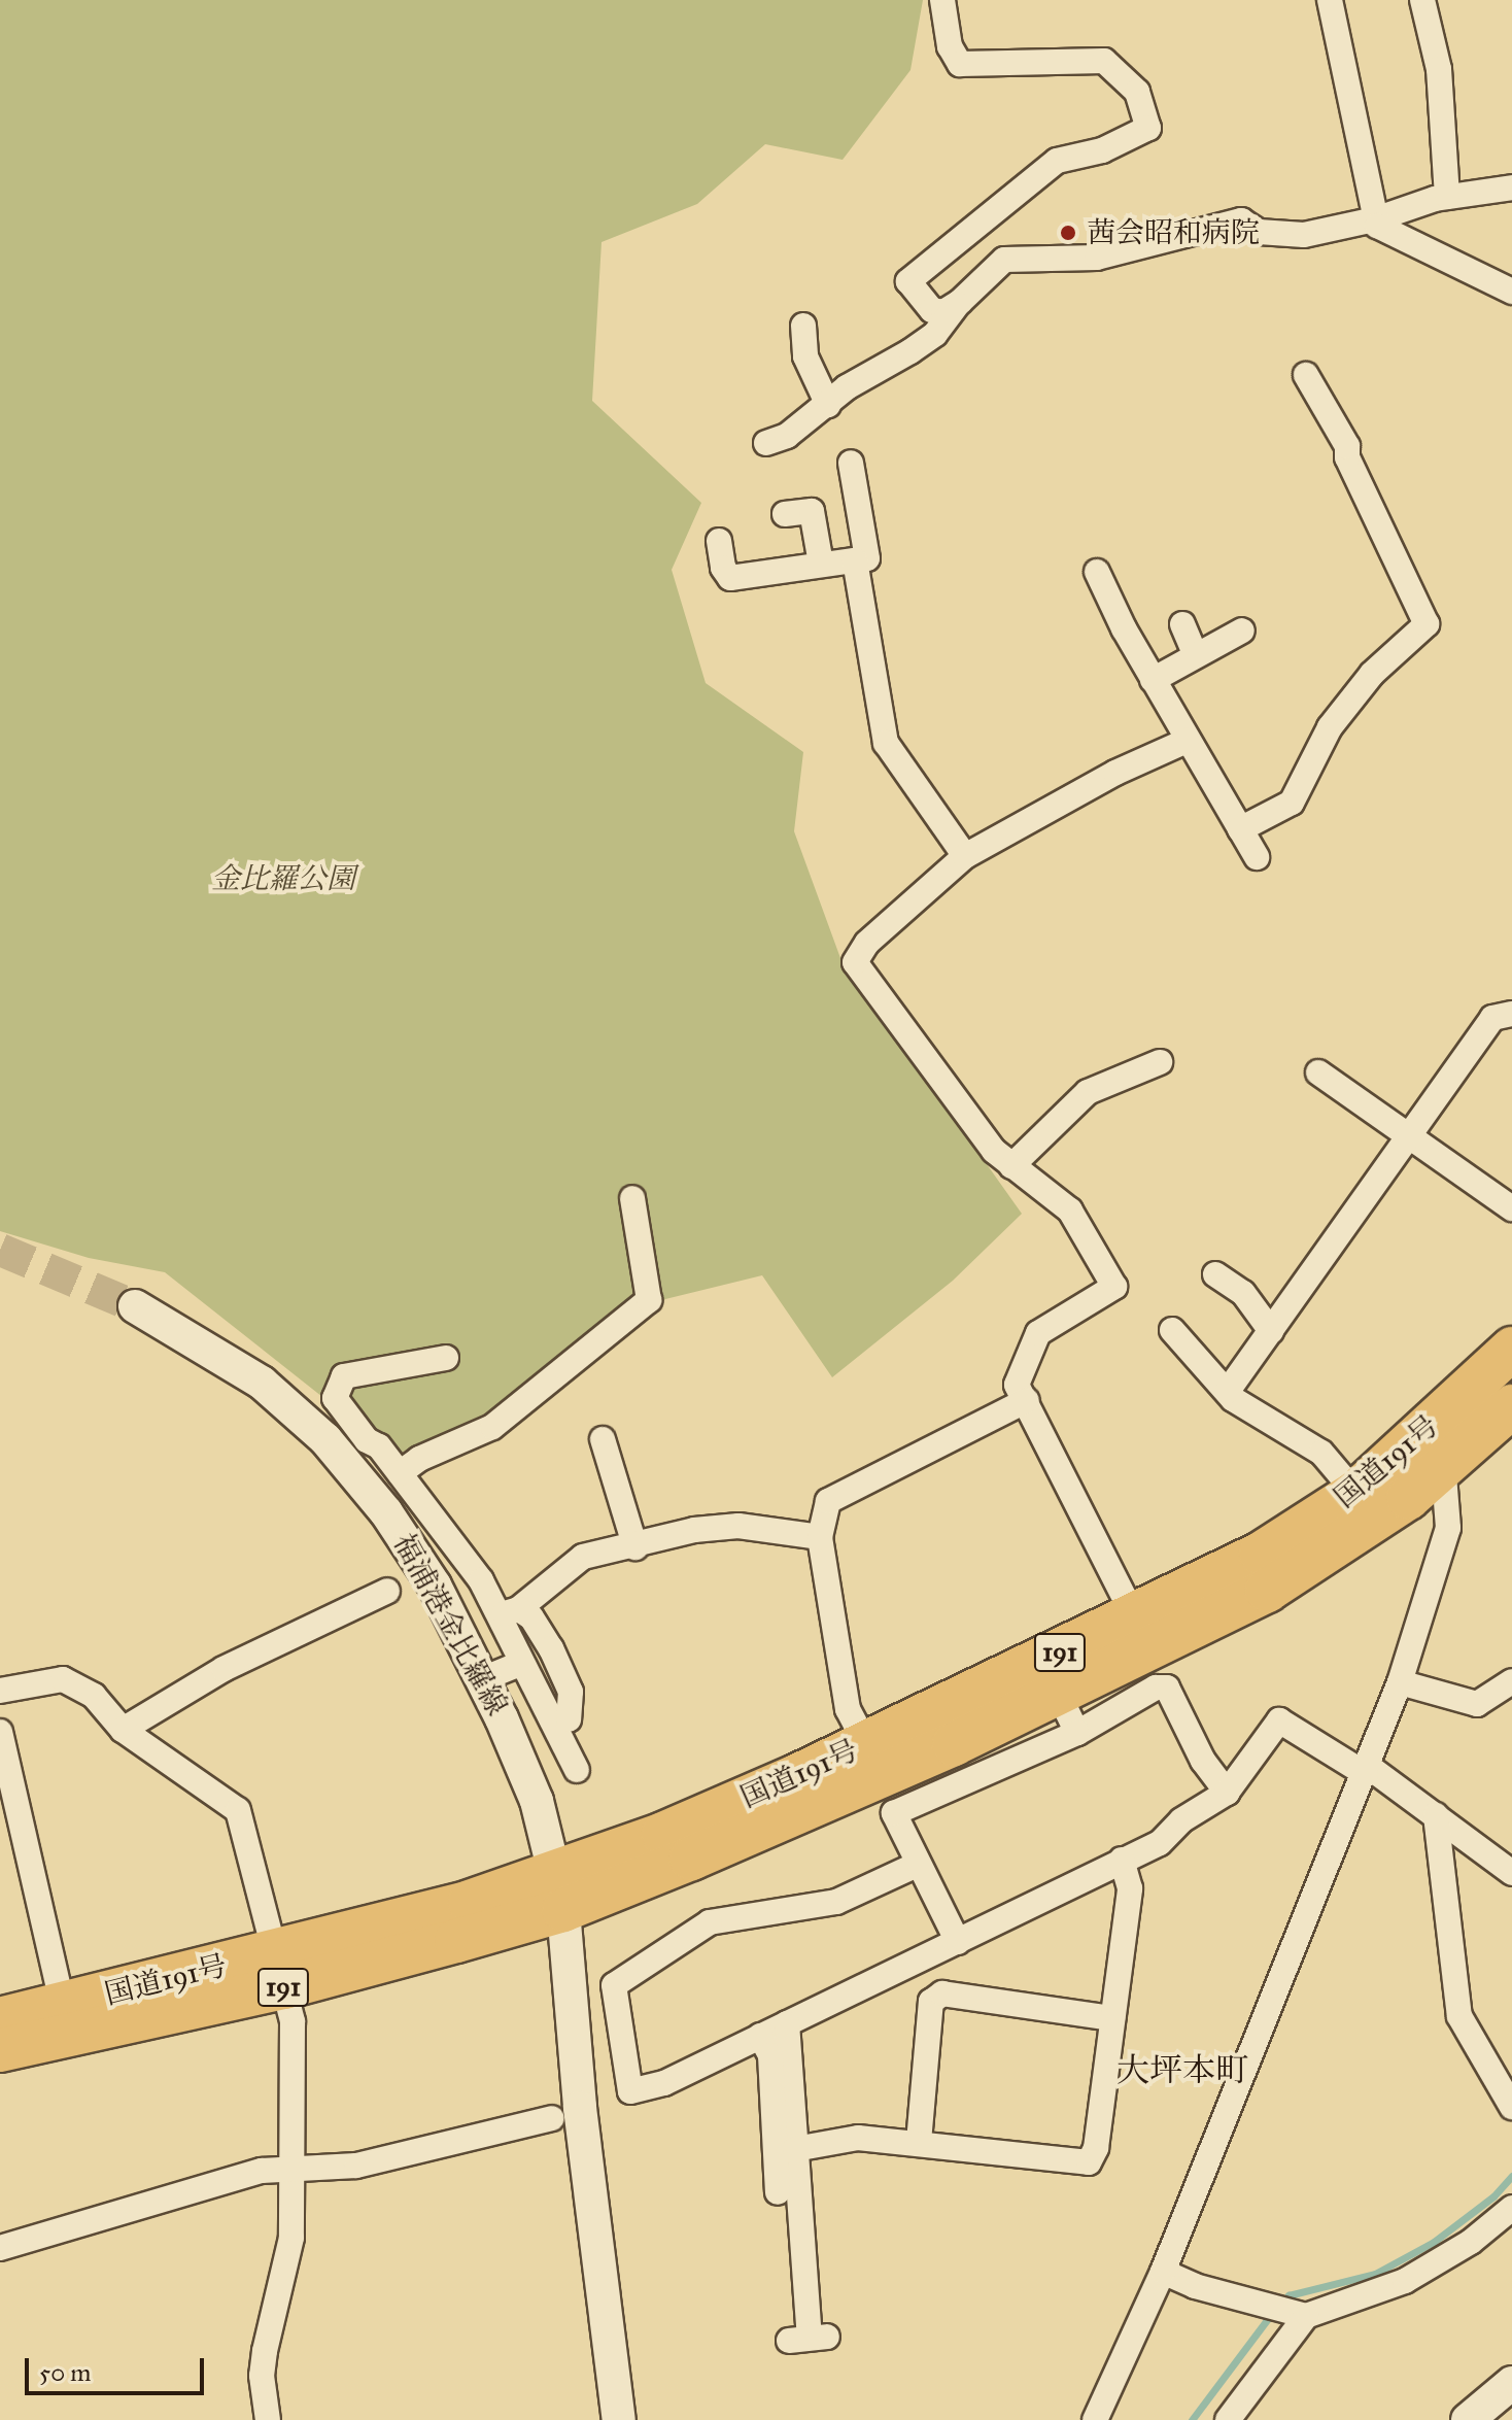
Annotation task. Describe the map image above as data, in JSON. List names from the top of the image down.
{
  "streets": {
    "highway": ["国道191号", "191"],
    "main road": ["福浦港金比羅線"]
  },
  "crossings": [
    ["国道191号", "福浦港金比羅線"]
  ],
  "districts": ["大坪本町"],
  "parks": ["金比羅公園"],
  "places": ["茜会昭和病院"],
  "scale_bar": "50 m"
}
